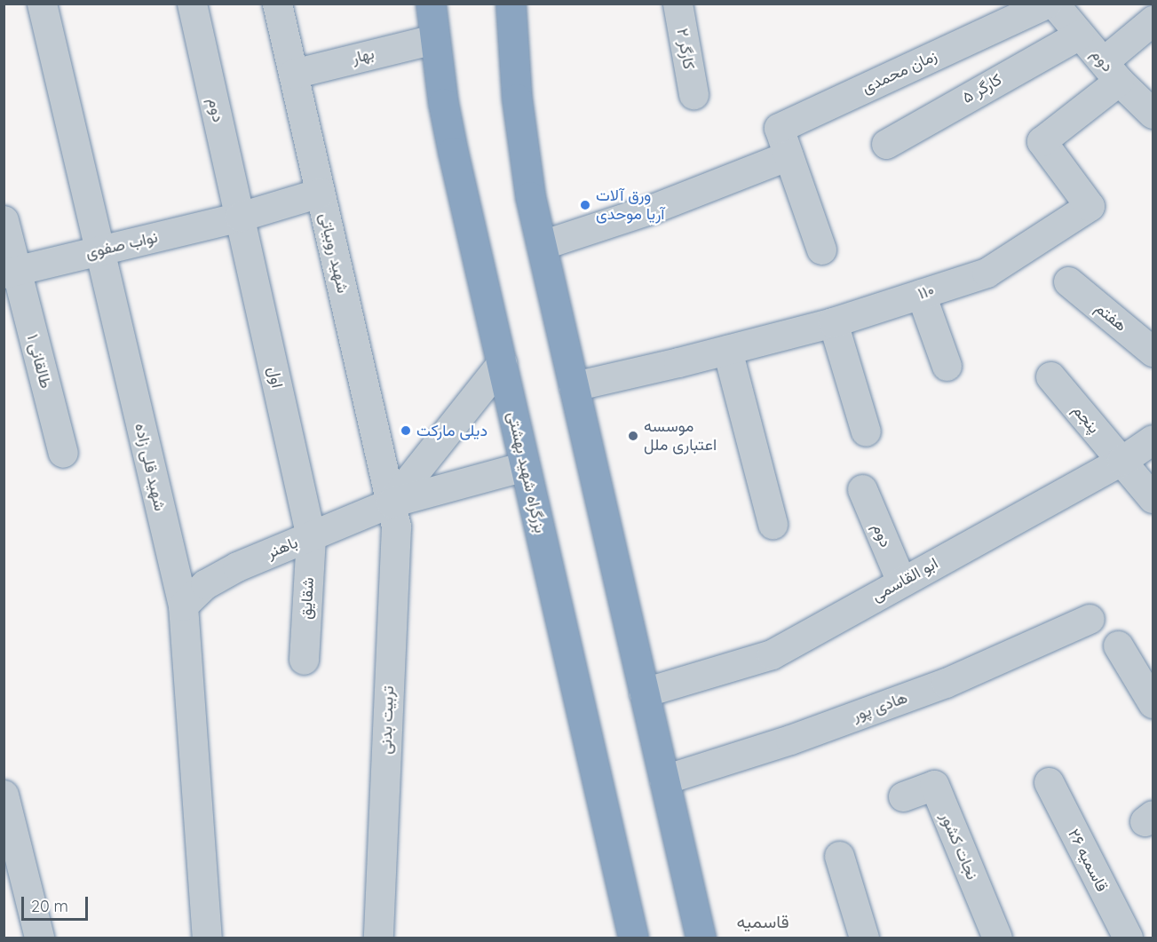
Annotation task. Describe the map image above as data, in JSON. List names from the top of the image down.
{
  "streets": {
    "highway": ["بزرگراه شهید بهشتی"],
    "street": [
      "کارگر ۲",
      "بهار",
      "دوم",
      "زمان محمدی",
      "کارگر ۵",
      "نواب صفوی",
      "شهید روبیاتی",
      "۱۱۰",
      "هفتم",
      "طالقانی ۱",
      "اول",
      "پنجم",
      "شهید قلی زاده",
      "باهنر",
      "ابو القاسمی",
      "شقایق",
      "هادی پور",
      "تربیت بدنی",
      "نجات کشور",
      "قاسمیه ۲۶"
    ]
  },
  "crossings": [
    ["بهار", "شهید روبیاتی"],
    ["بهار", "بزرگراه شهید بهشتی"],
    ["دوم", "کارگر ۵"],
    ["دوم", "نواب صفوی"],
    ["دوم", "۱۱۰"],
    ["دوم", "اول"],
    ["دوم", "ابو القاسمی"],
    ["نواب صفوی", "شهید روبیاتی"],
    ["نواب صفوی", "طالقانی ۱"],
    ["نواب صفوی", "اول"],
    ["نواب صفوی", "شهید قلی زاده"],
    ["شهید روبیاتی", "باهنر"],
    ["شهید روبیاتی", "تربیت بدنی"],
    ["اول", "باهنر"],
    ["اول", "شقایق"],
    ["پنجم", "ابو القاسمی"],
    ["شهید قلی زاده", "باهنر"],
    ["بزرگراه شهید بهشتی", "باهنر"],
    ["باهنر", "شقایق"],
    ["باهنر", "تربیت بدنی"]
  ],
  "districts": ["قاسمیه"],
  "places": ["ورق آلات آریا موحدی", "دیلی مارکت", "موسسه اعتباری ملل"],
  "scale_bar": "20 m"
}
